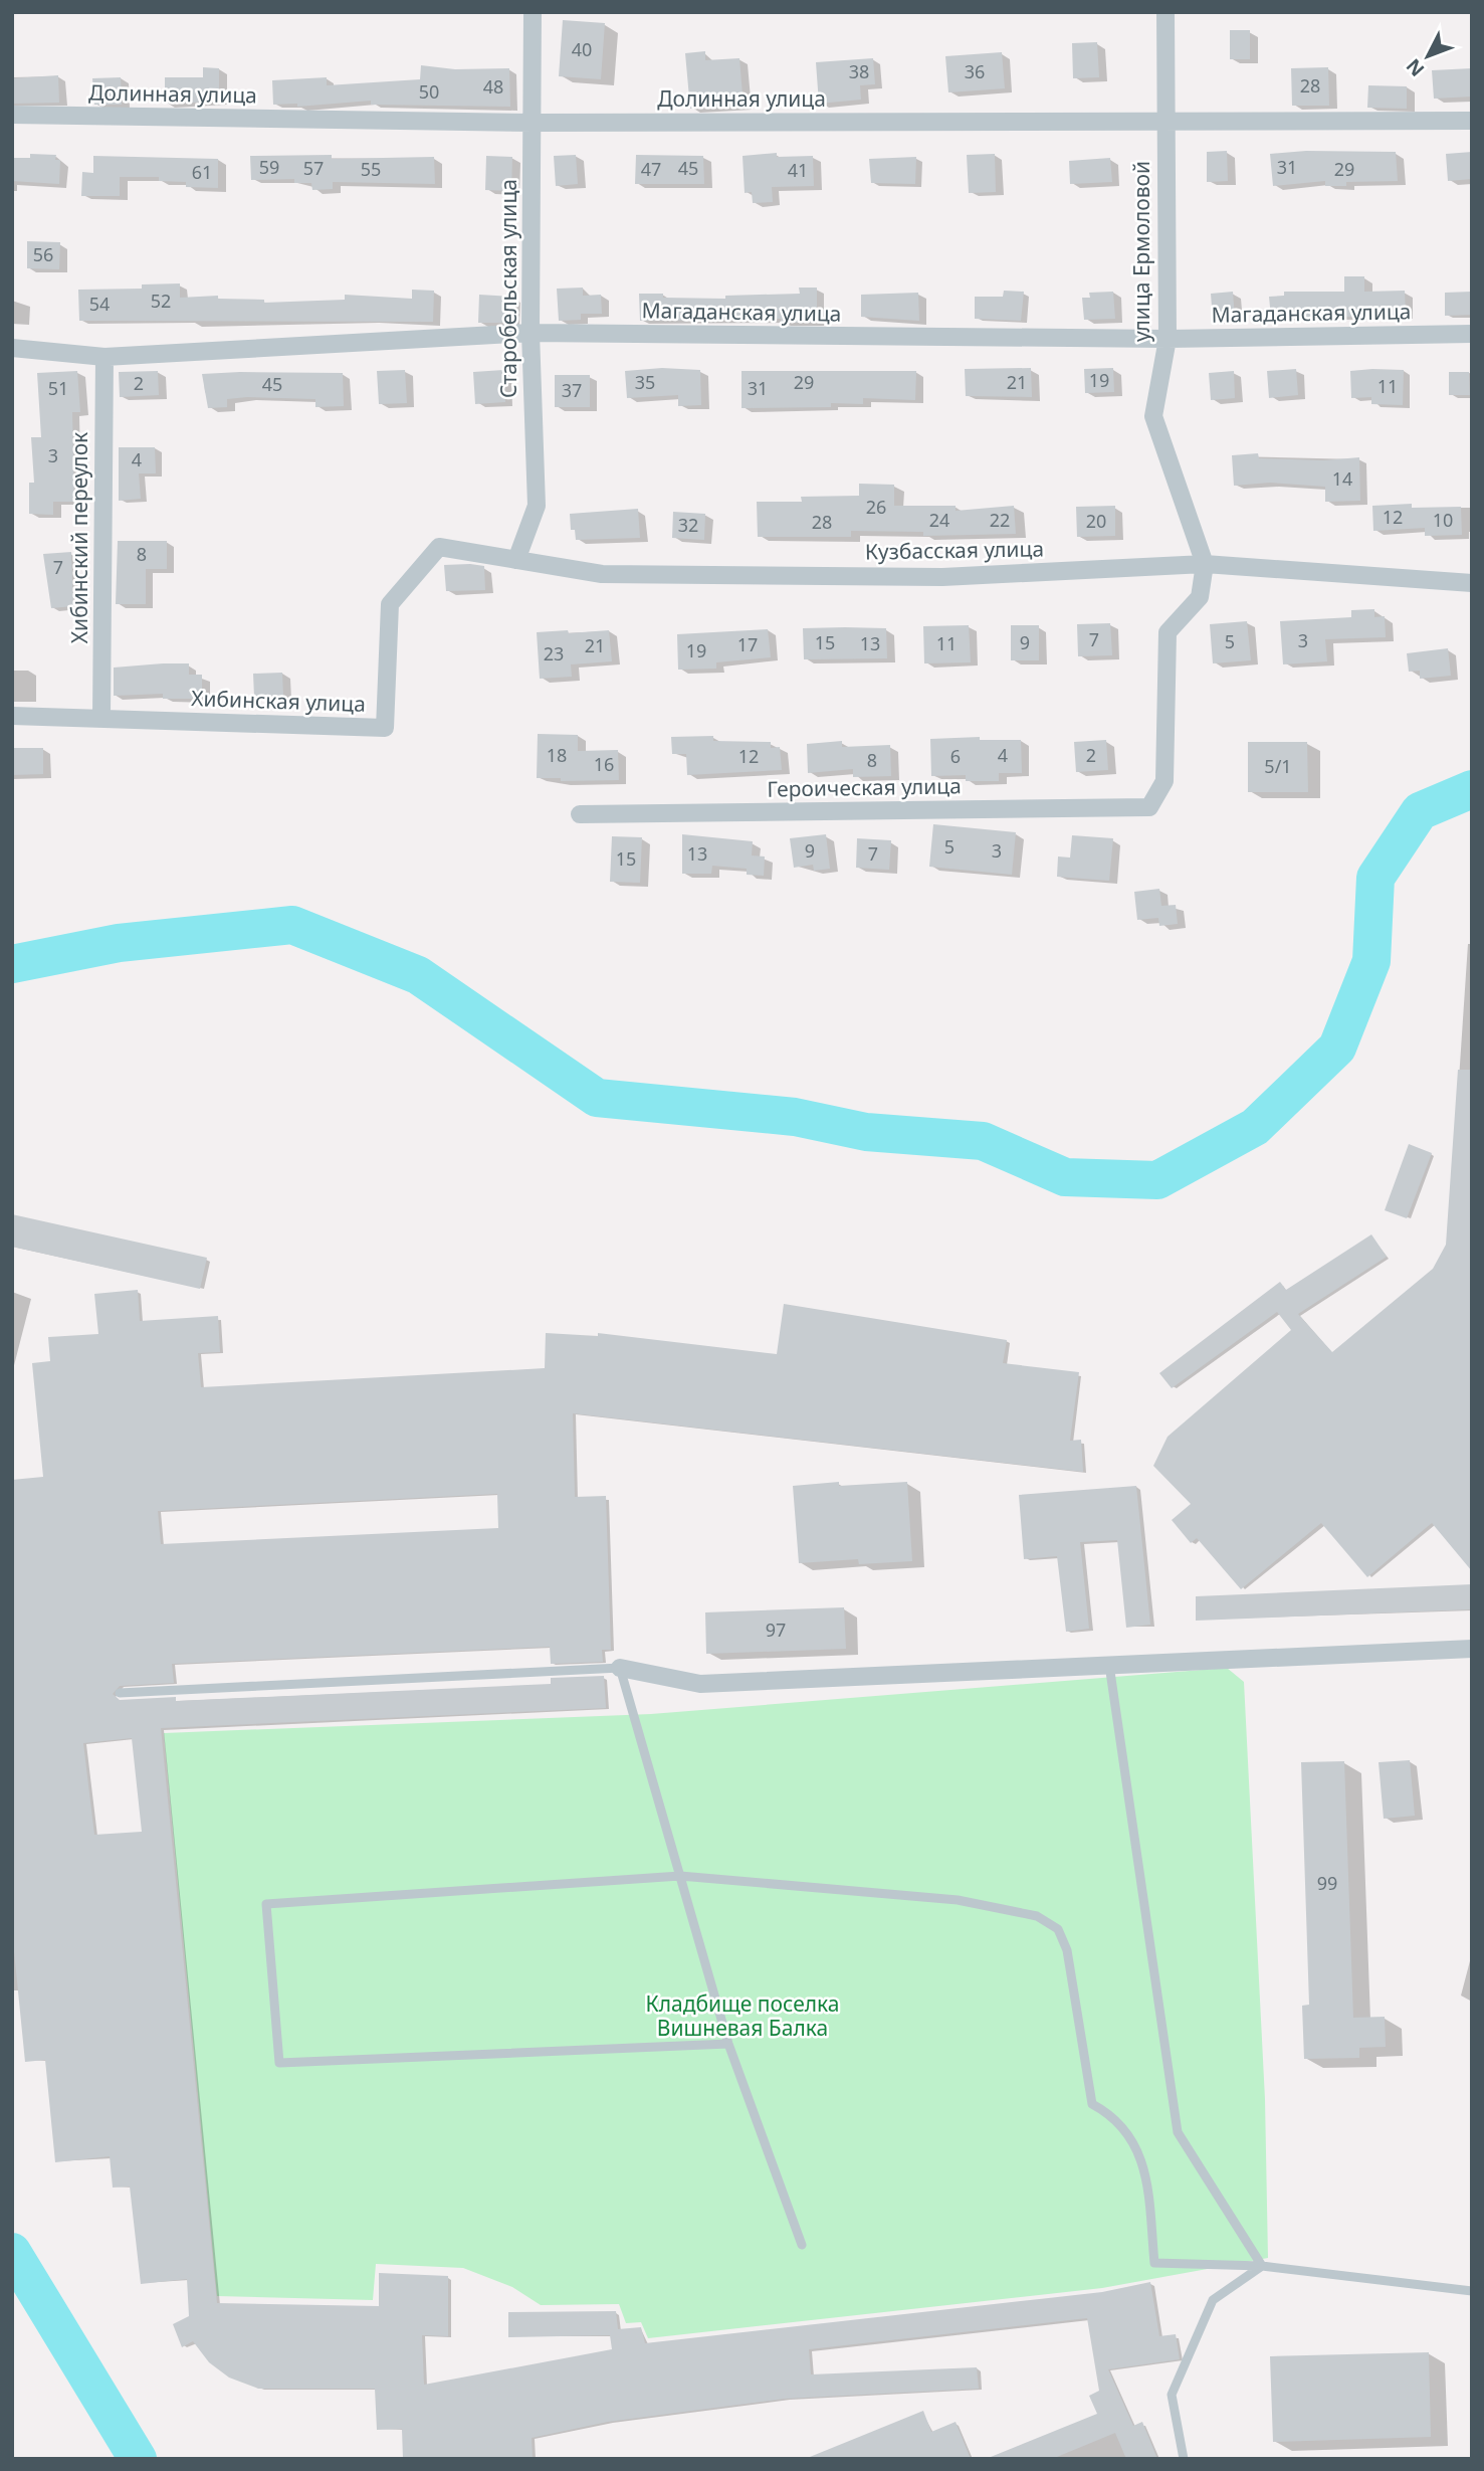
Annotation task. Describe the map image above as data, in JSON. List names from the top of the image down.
{
  "streets": {
    "street": [
      "Долинная улица",
      "улица Ермоловой",
      "Старобельская улица",
      "Магаданская улица",
      "Хибинский переулок",
      "Кузбасская улица",
      "Хибинская улица",
      "Героическая улица"
    ]
  },
  "crossings": [
    ["Долинная улица", "улица Ермоловой"],
    ["Долинная улица", "Старобельская улица"],
    ["улица Ермоловой", "Магаданская улица"],
    ["улица Ермоловой", "Кузбасская улица"],
    ["улица Ермоловой", "Героическая улица"],
    ["Старобельская улица", "Магаданская улица"],
    ["Старобельская улица", "Кузбасская улица"],
    ["Магаданская улица", "Хибинский переулок"],
    ["Хибинский переулок", "Хибинская улица"],
    ["Кузбасская улица", "Хибинская улица"],
    ["Кузбасская улица", "Героическая улица"]
  ],
  "parks": ["Кладбище поселка Вишневая Балка"],
  "house_numbers": [
    "40",
    "38",
    "36",
    "28",
    "48",
    "50",
    "59",
    "31",
    "57",
    "45",
    "55",
    "47",
    "29",
    "41",
    "61",
    "56",
    "52",
    "54",
    "19",
    "35",
    "29",
    "21",
    "2",
    "45",
    "11",
    "51",
    "31",
    "37",
    "3",
    "4",
    "14",
    "26",
    "12",
    "24",
    "22",
    "10",
    "20",
    "28",
    "32",
    "8",
    "7",
    "7",
    "3",
    "5",
    "15",
    "9",
    "13",
    "11",
    "17",
    "21",
    "19",
    "23",
    "18",
    "4",
    "2",
    "12",
    "6",
    "8",
    "16",
    "5/1",
    "5",
    "9",
    "3",
    "13",
    "7",
    "15",
    "97",
    "99"
  ],
  "north": "bottom left"
}
